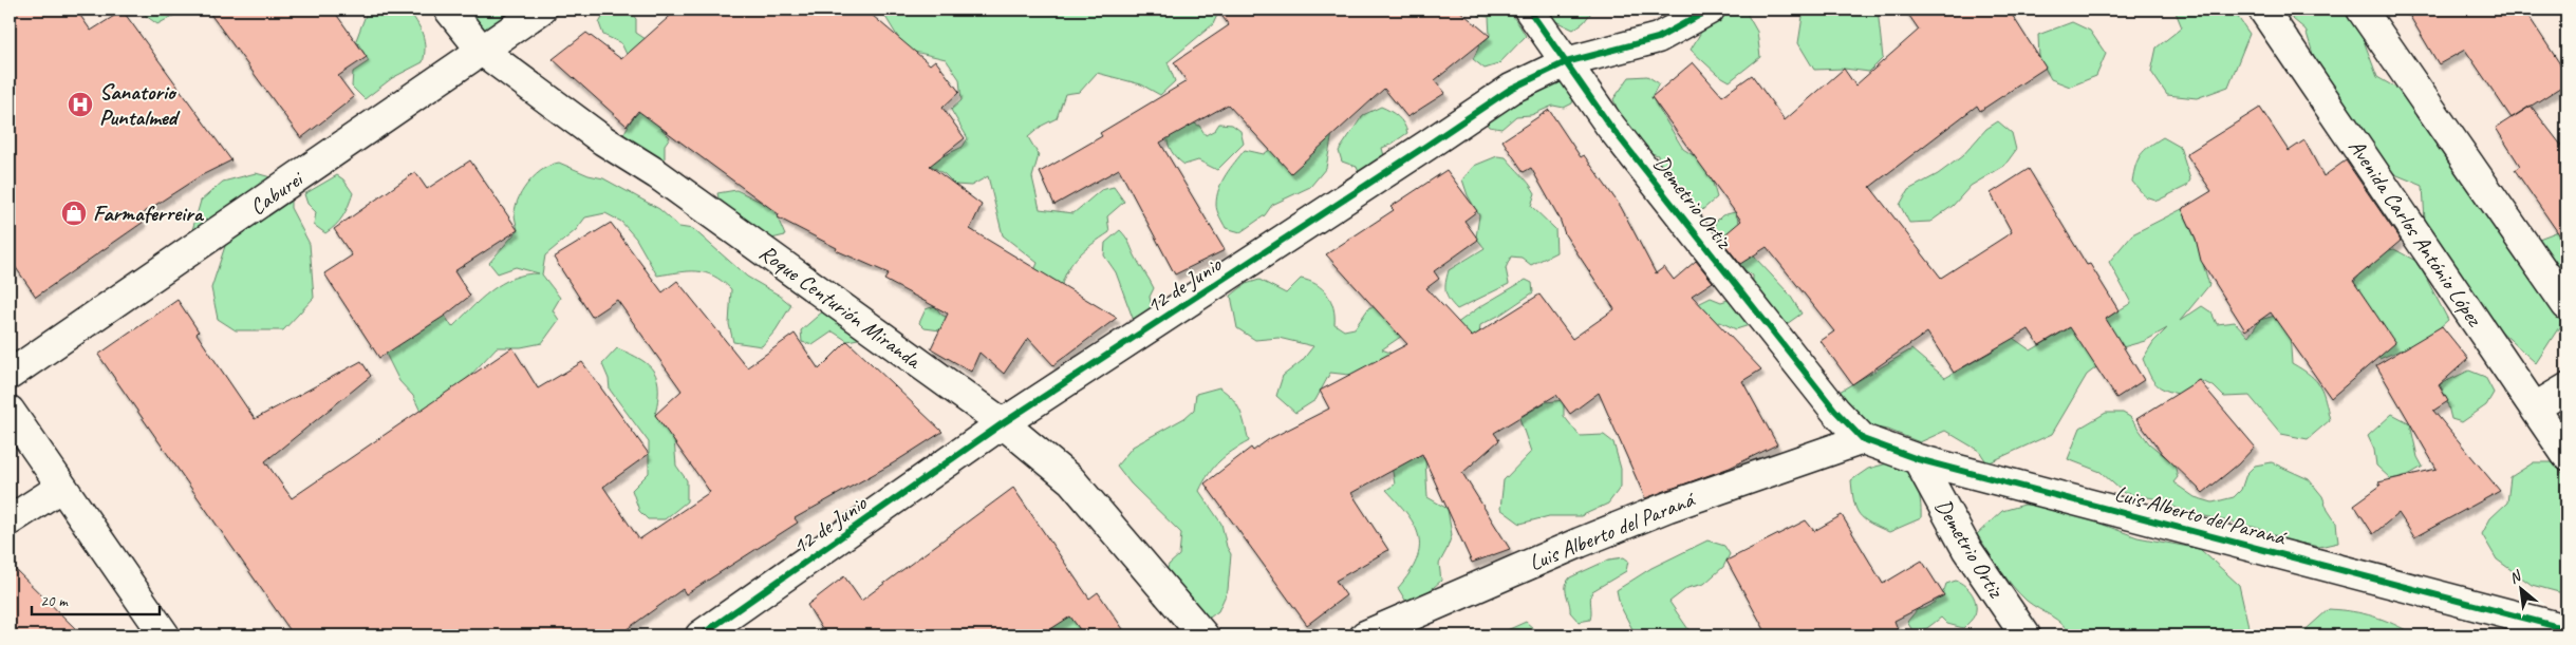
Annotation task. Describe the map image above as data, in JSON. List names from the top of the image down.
{
  "streets": {
    "street": [
      "Caburei",
      "Demetrio Ortiz",
      "Avenida Carlos António López",
      "12 de Junio",
      "Roque Centurión Miranda",
      "Luis Alberto del Paraná"
    ]
  },
  "crossings": [
    ["Caburei", "Roque Centurión Miranda"],
    ["Demetrio Ortiz", "12 de Junio"],
    ["Demetrio Ortiz", "Luis Alberto del Paraná"],
    ["12 de Junio", "Roque Centurión Miranda"]
  ],
  "places": {
    "hospital": ["Sanatorio Puntalmed"],
    "shop": ["Farmaferreira"]
  },
  "scale_bar": "20 m",
  "north": "top left"
}
